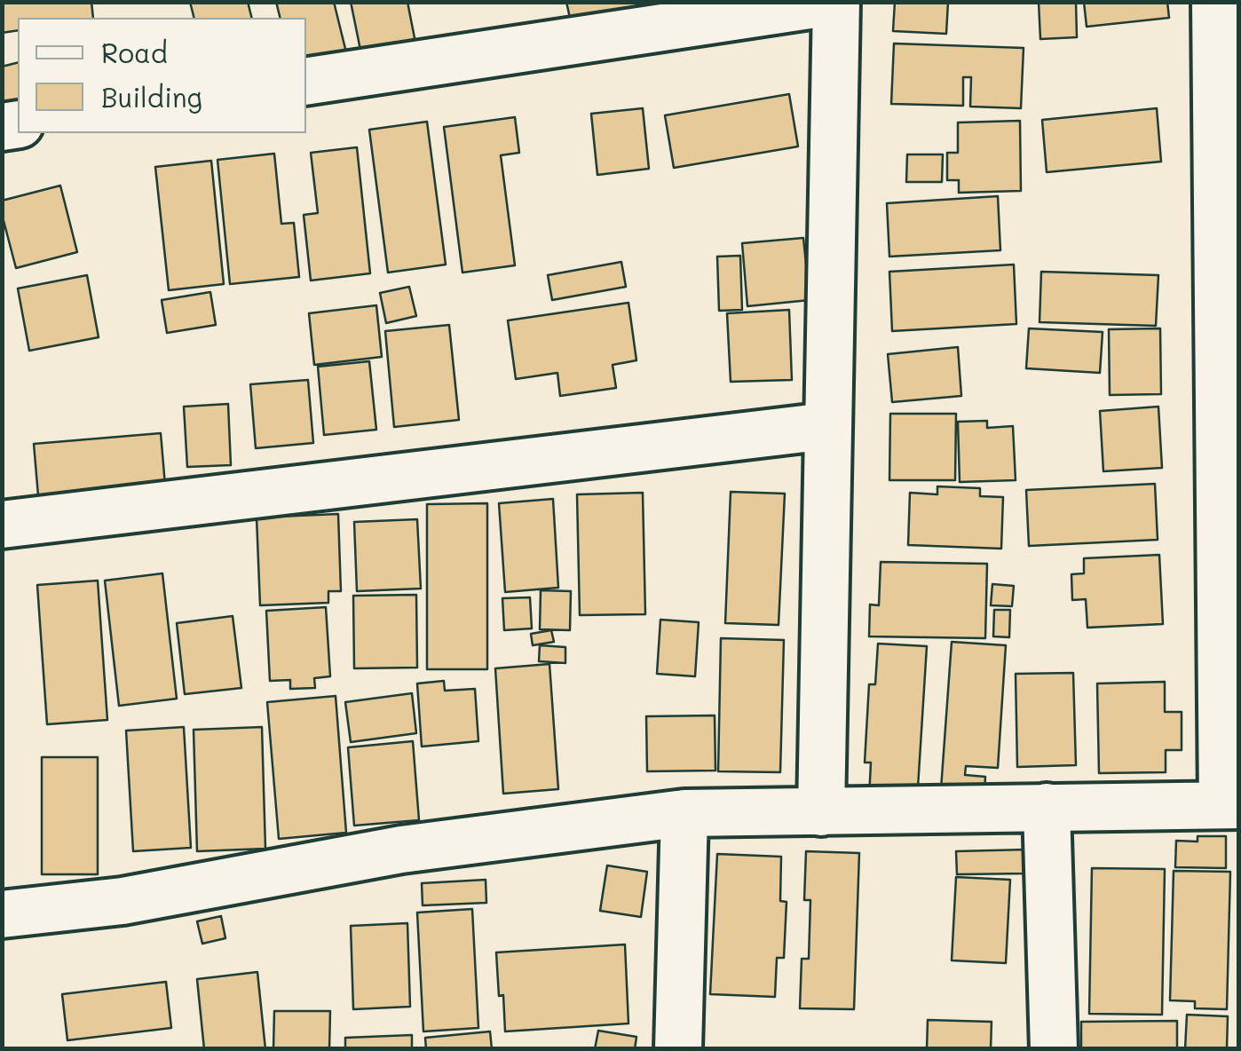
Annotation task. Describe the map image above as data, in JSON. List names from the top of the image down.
{
  "legend": ["Road", "Building"]
}
